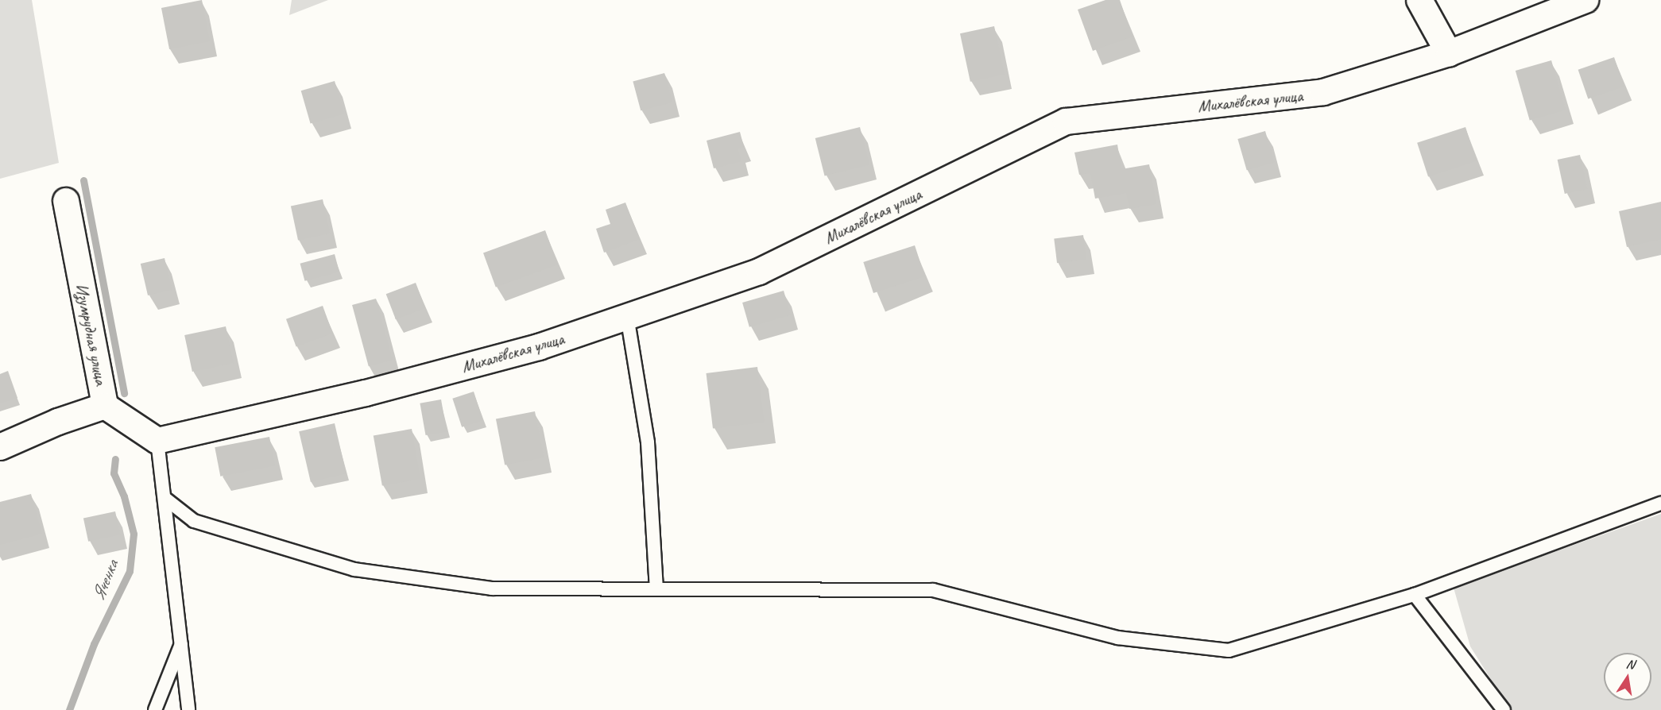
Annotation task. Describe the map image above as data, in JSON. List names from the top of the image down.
{
  "streets": {
    "street": ["Михалёвская улица", "Изумрудная улица"]
  },
  "crossings": [
    ["Михалёвская улица", "Изумрудная улица"]
  ],
  "water": ["Яченка"],
  "north": "top"
}
